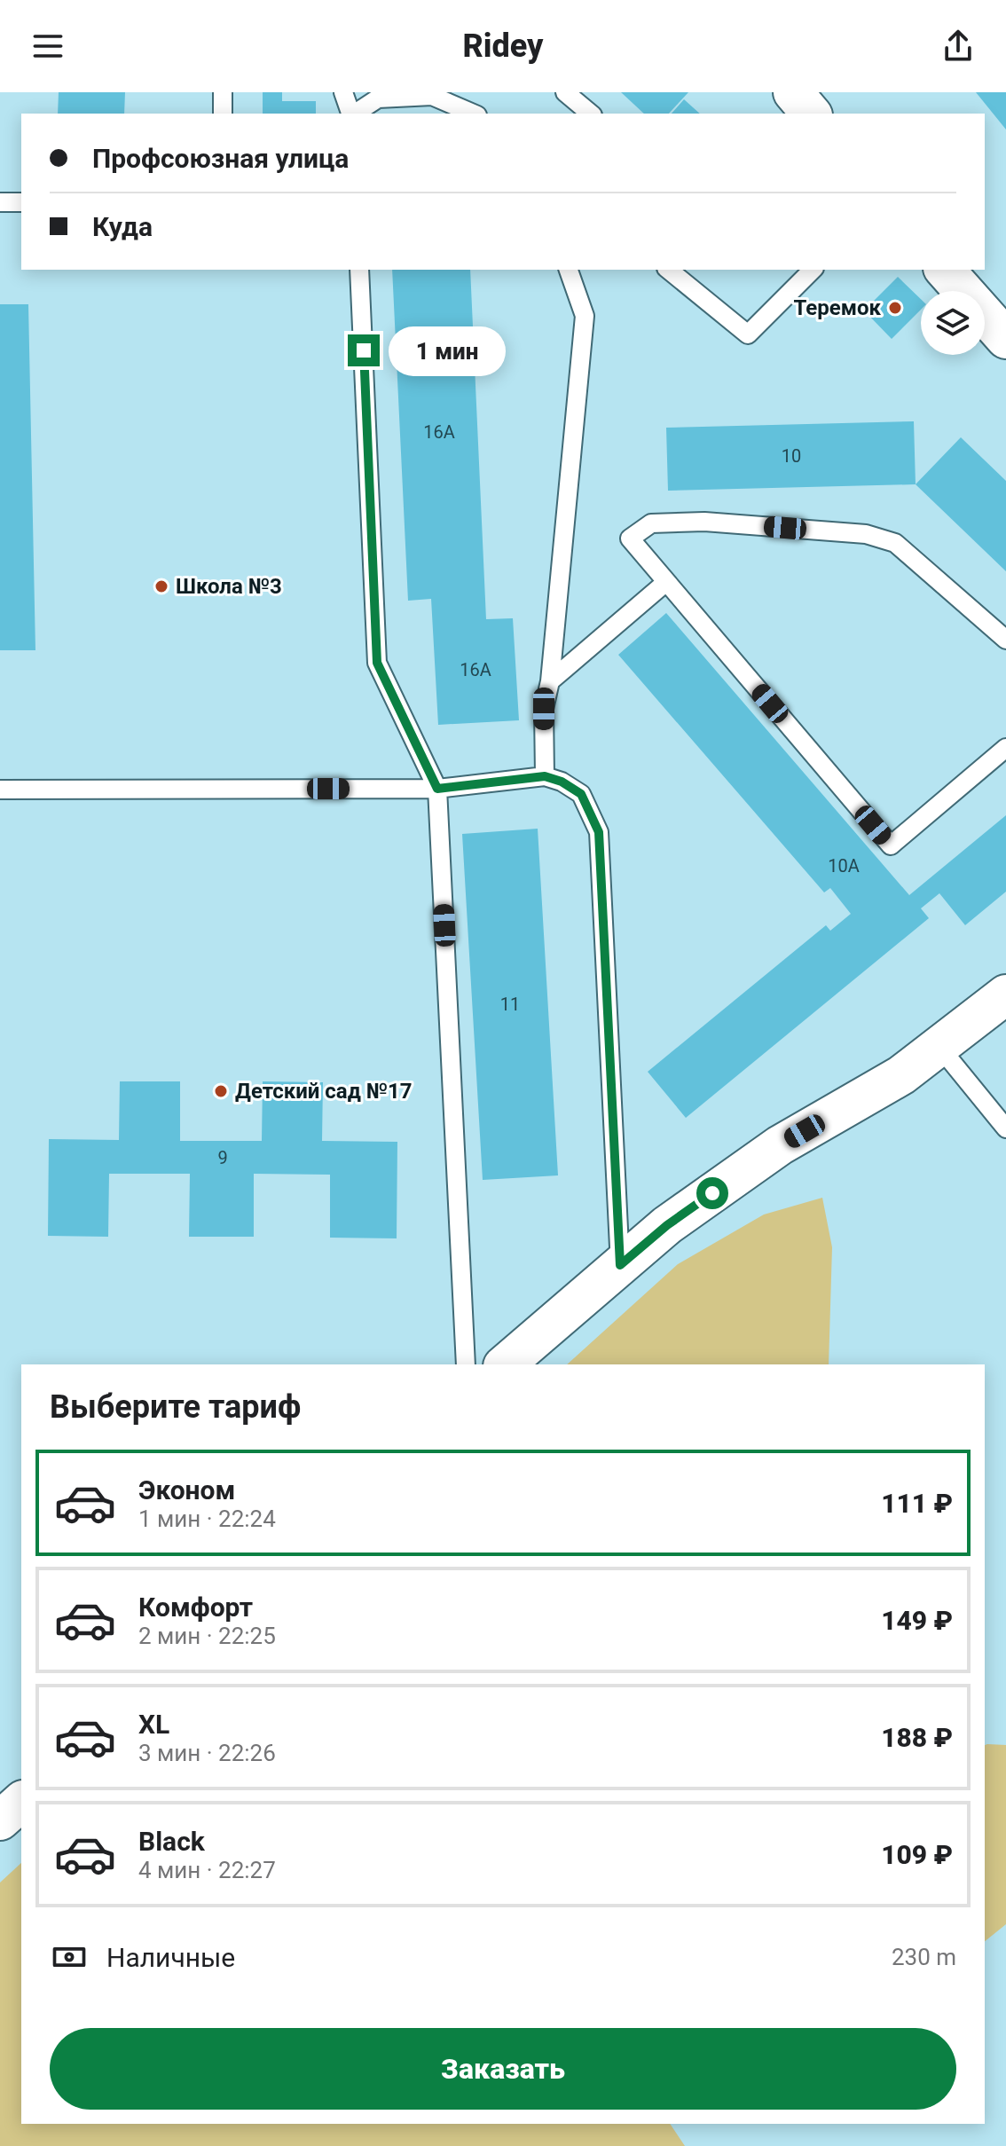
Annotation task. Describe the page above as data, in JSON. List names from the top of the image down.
{
  "places": ["Теремок", "Школа №3", "Детский сад №17"],
  "house_numbers": [
    "16А",
    "10",
    "16А",
    "10А",
    "11",
    "9"
  ],
  "page": {
    "header": "Ridey",
    "banner": ["Профсоюзная улица", "Куда"],
    "bubble": "1 мин",
    "heading": "Выберите тариф",
    "list": [
      {
        "name": "Эконом",
        "note": "1 мин · 22:24",
        "value": "111 ₽"
      },
      {
        "name": "Комфорт",
        "note": "2 мин · 22:25",
        "value": "149 ₽"
      },
      {
        "name": "XL",
        "note": "3 мин · 22:26",
        "value": "188 ₽"
      },
      {
        "name": "Black",
        "note": "4 мин · 22:27",
        "value": "109 ₽"
      }
    ],
    "pay": ["Наличные", "230 m"],
    "buttons": "Заказать"
  }
}
